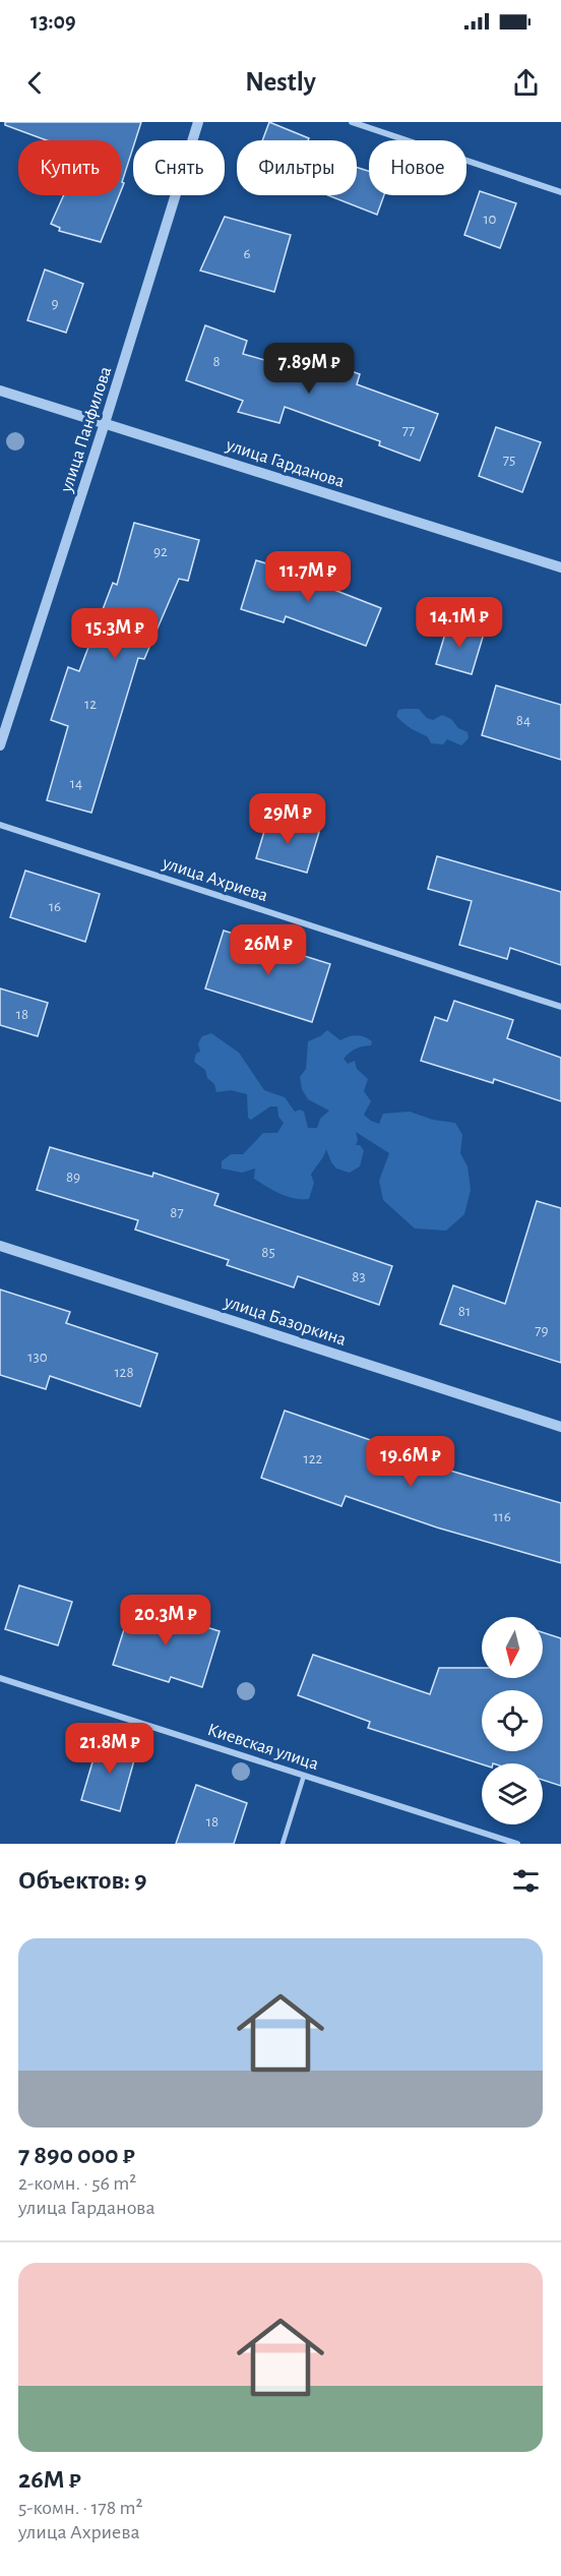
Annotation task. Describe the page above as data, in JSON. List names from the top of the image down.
{
  "streets": {
    "street": [
      "улица Панфилова",
      "улица Гарданова",
      "улица Ахриева",
      "улица Базоркина",
      "Киевская улица"
    ]
  },
  "crossings": [
    ["улица Панфилова", "улица Гарданова"]
  ],
  "house_numbers": [
    "10",
    "6",
    "9",
    "8",
    "77",
    "75",
    "92",
    "12",
    "84",
    "14",
    "16",
    "18",
    "89",
    "87",
    "85",
    "83",
    "81",
    "79",
    "130",
    "128",
    "122",
    "116",
    "18"
  ],
  "north": "bottom",
  "page": {
    "status": "13:09",
    "header": "Nestly",
    "chip": [
      "Купить",
      "Снять",
      "Фильтры",
      "Новое"
    ],
    "price": [
      "7.89M ₽",
      "11.7M ₽",
      "14.1M ₽",
      "15.3M ₽",
      "29M ₽",
      "26M ₽",
      "19.6M ₽",
      "20.3M ₽",
      "21.8M ₽"
    ],
    "heading": "Объектов: 9",
    "list": [
      {
        "name": "7 890 000 ₽",
        "note": "2-комн. · 56 m² · улица Гарданова"
      },
      {
        "name": "26M ₽",
        "note": "5-комн. · 178 m² · улица Ахриева"
      }
    ]
  }
}
